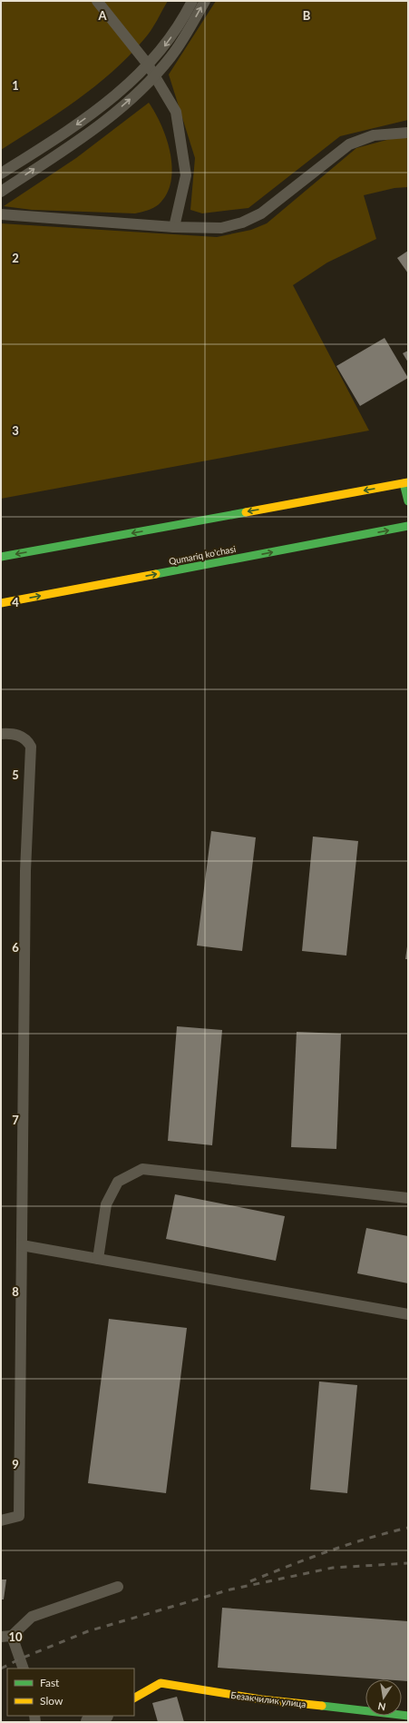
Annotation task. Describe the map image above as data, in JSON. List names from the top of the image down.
{
  "streets": {
    "main road": ["Qumariq ko'chasi", "Безакчилик улица"]
  },
  "legend": ["Fast", "Slow"],
  "north": "bottom",
  "grid": {
    "columns": ["A", "B"],
    "rows": [
      "1",
      "2",
      "3",
      "4",
      "5",
      "6",
      "7",
      "8",
      "9",
      "10"
    ]
  }
}
